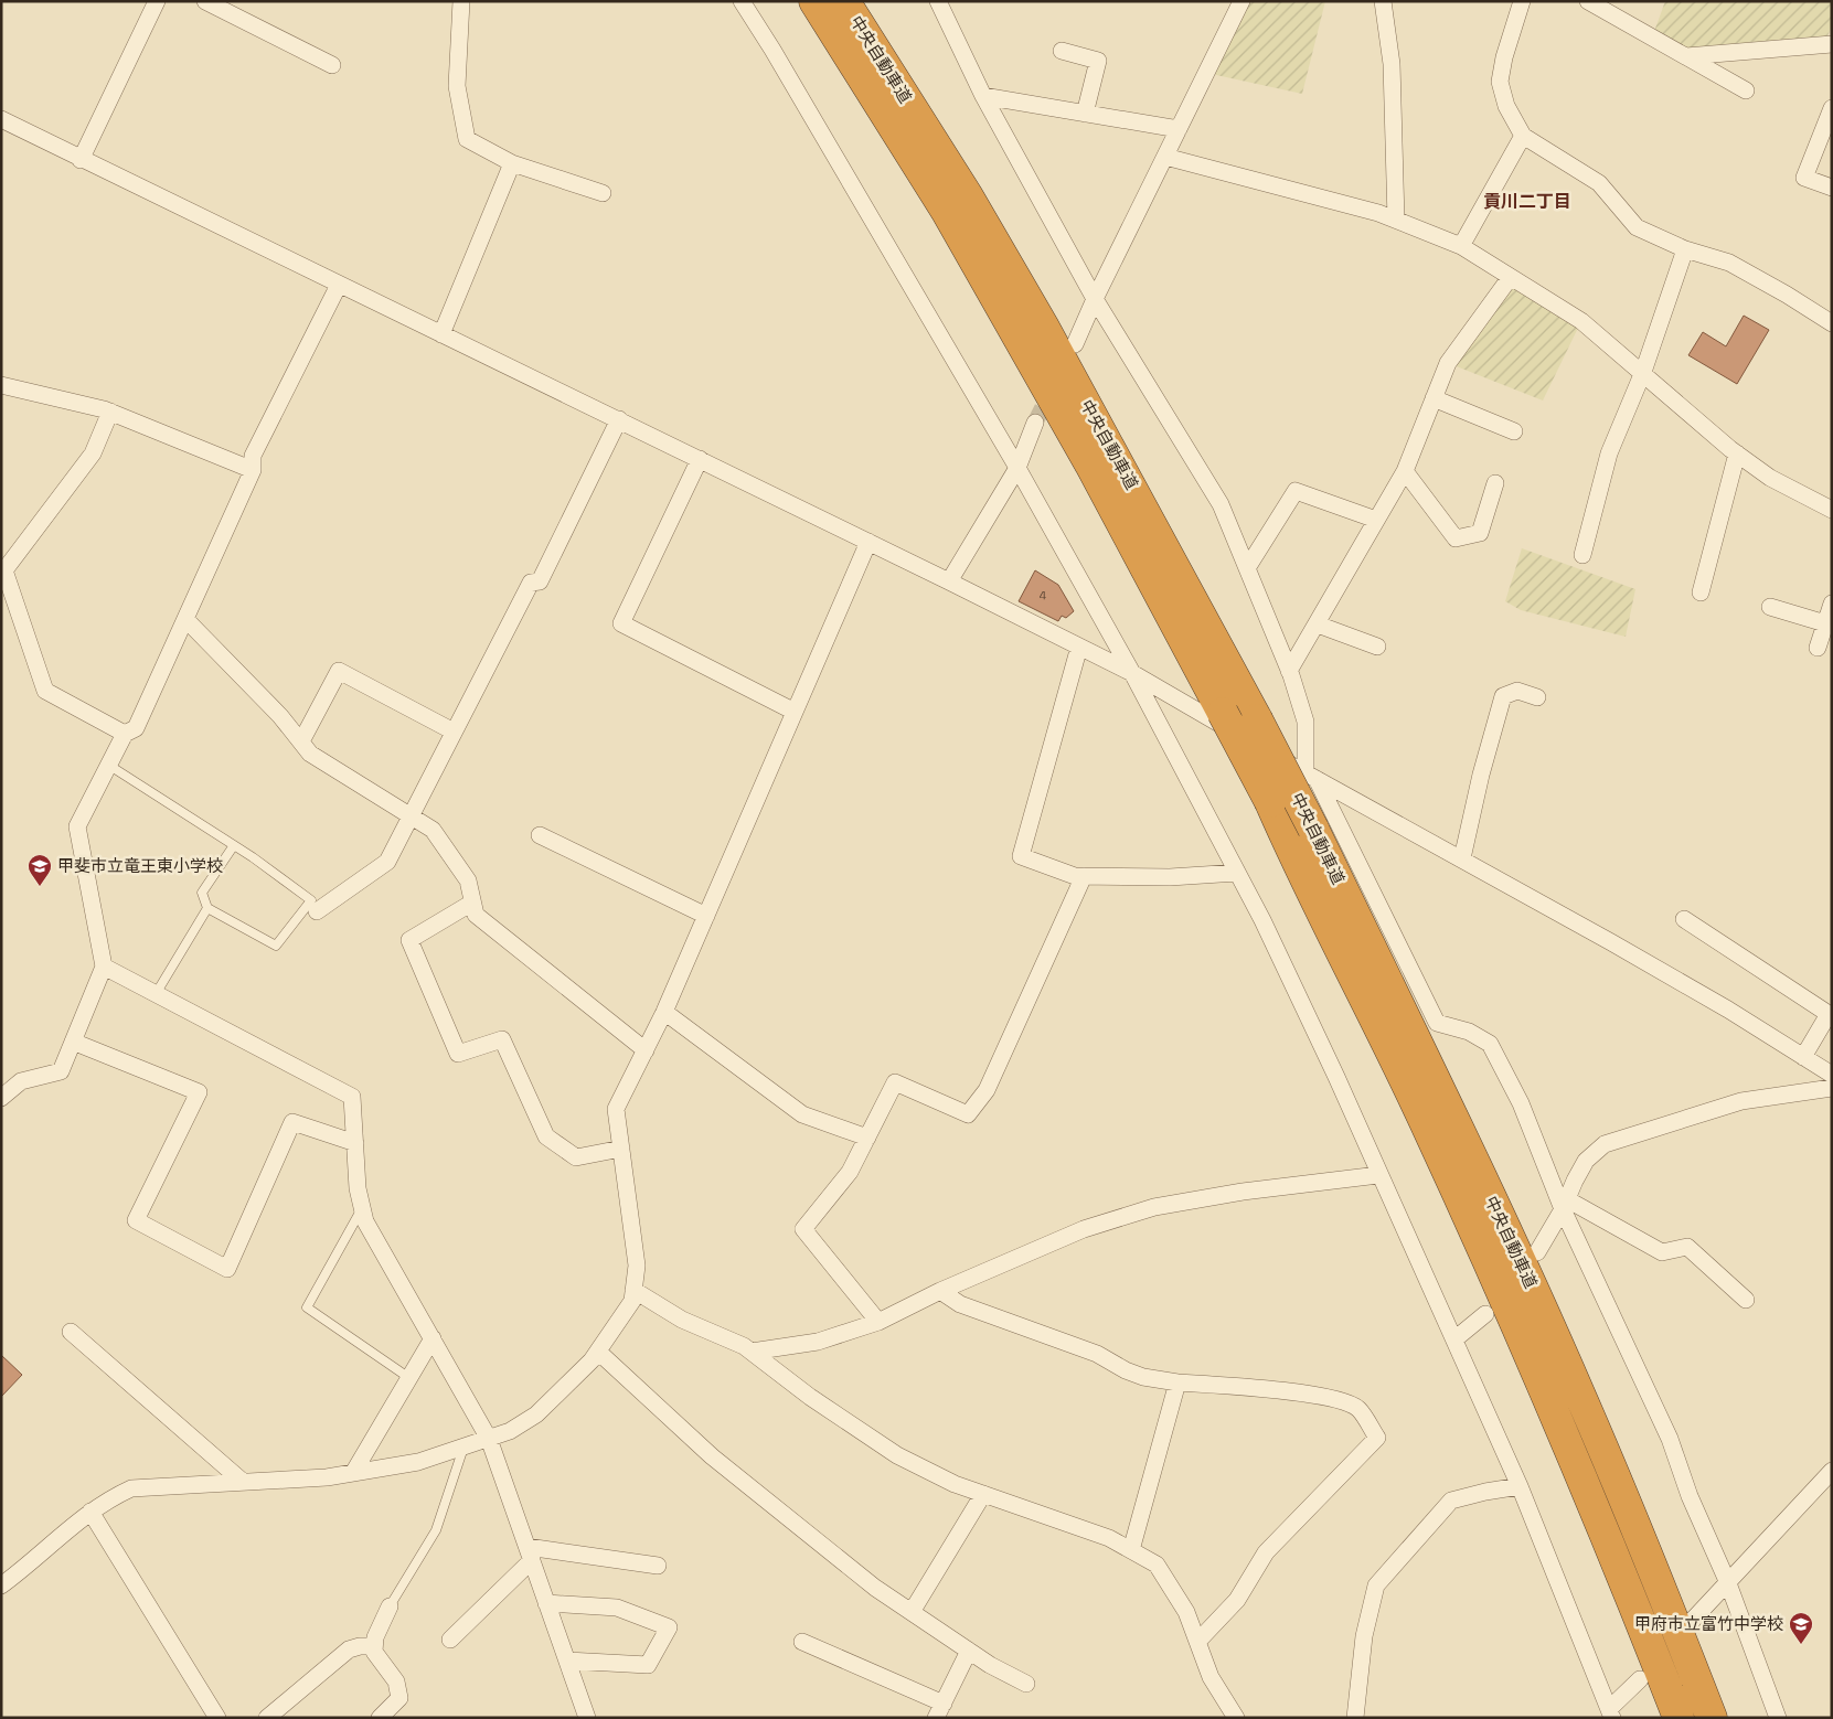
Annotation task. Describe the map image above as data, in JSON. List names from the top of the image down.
{
  "streets": {
    "highway": ["中央自動車道"]
  },
  "districts": ["貢川二丁目"],
  "places": {
    "school or university": ["甲斐市立竜王東小学校", "甲府市立富竹中学校"]
  },
  "house_numbers": ["4"]
}
